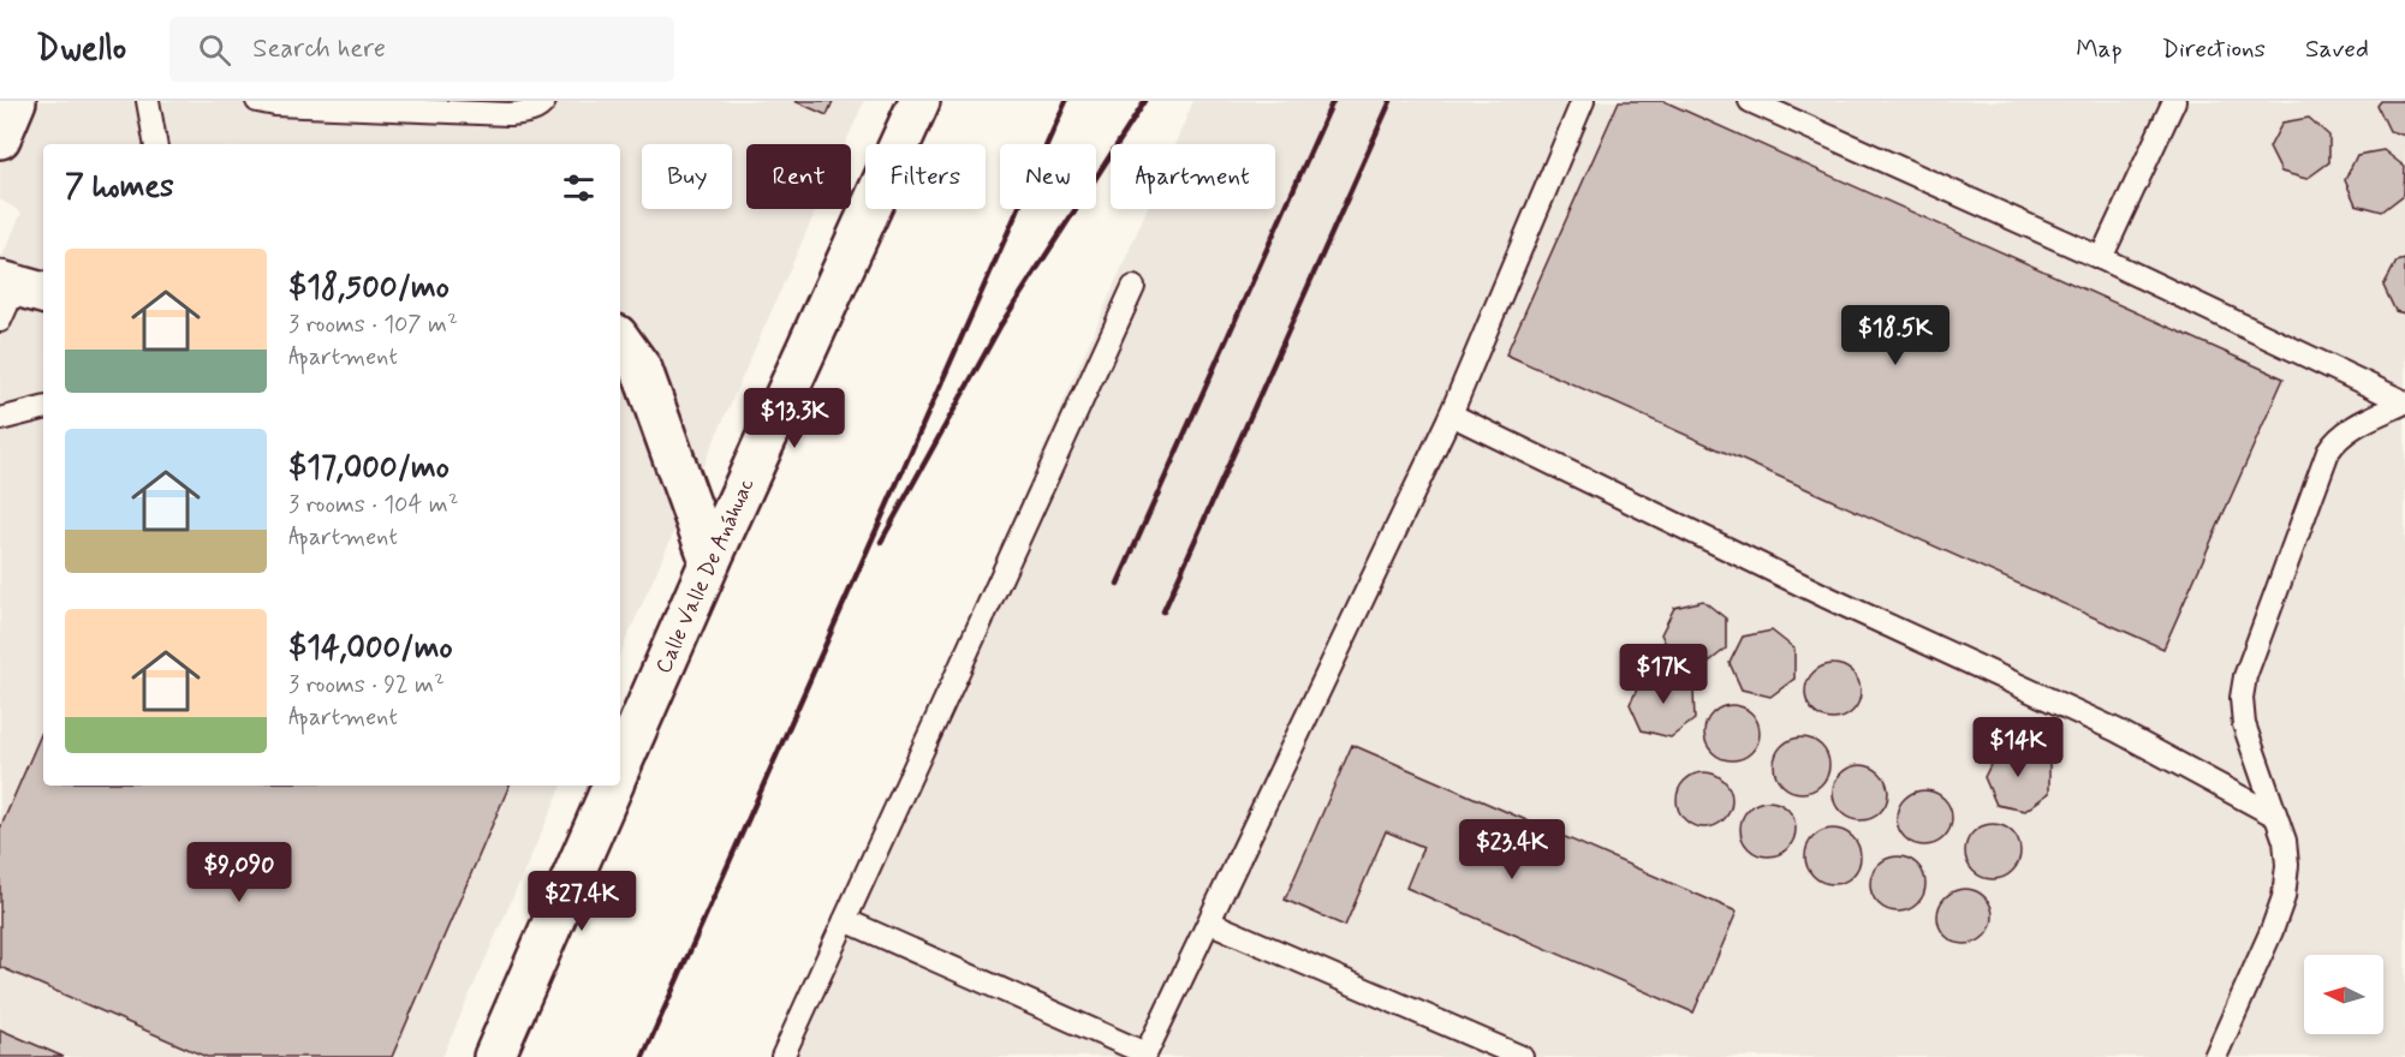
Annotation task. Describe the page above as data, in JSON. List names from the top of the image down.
{
  "streets": {
    "street": ["Calle Valle De Anáhuac"]
  },
  "north": "left",
  "page": {
    "header": "Dwello",
    "search": "Search here",
    "nav": ["Map", "Directions", "Saved"],
    "chip": [
      "Buy",
      "Rent",
      "Filters",
      "New",
      "Apartment"
    ],
    "heading": "7 homes",
    "list": [
      {
        "name": "$18,500/mo",
        "note": "3 rooms · 107 m² · Apartment"
      },
      {
        "name": "$17,000/mo",
        "note": "3 rooms · 104 m² · Apartment"
      },
      {
        "name": "$14,000/mo",
        "note": "3 rooms · 92 m² · Apartment"
      }
    ],
    "price": [
      "$18.5K",
      "$13.3K",
      "$17K",
      "$14K",
      "$23.4K",
      "$9,090",
      "$27.4K"
    ]
  }
}
